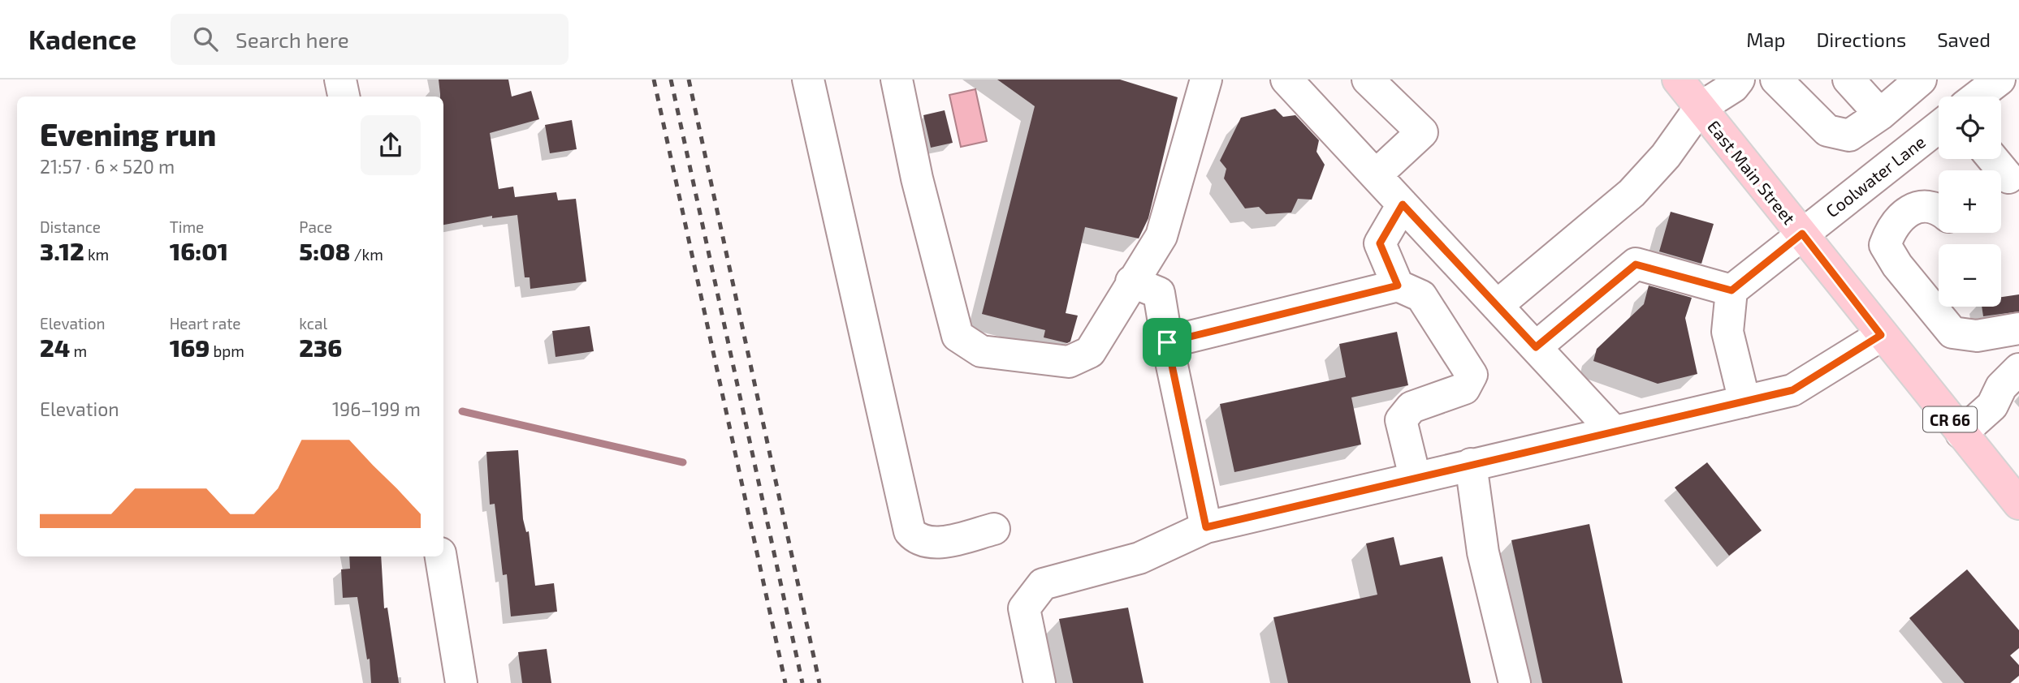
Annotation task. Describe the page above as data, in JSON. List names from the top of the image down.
{
  "streets": {
    "main road": ["East Main Street", "CR 66"],
    "street": ["Coolwater Lane"]
  },
  "crossings": [
    ["East Main Street", "Coolwater Lane"]
  ],
  "page": {
    "header": "Kadence",
    "search": "Search here",
    "nav": ["Map", "Directions", "Saved"],
    "map_buttons": ["+", "−"],
    "heading": ["Evening run", "21:57 · 6 × 520 m"],
    "stats": [
      ["Distance", "3.12 km"],
      ["Time", "16:01"],
      ["Pace", "5:08 /km"],
      ["Elevation", "24 m"],
      ["Heart rate", "169 bpm"],
      ["kcal", "236"]
    ],
    "chart": ["Elevation", "196–199 m"]
  }
}
